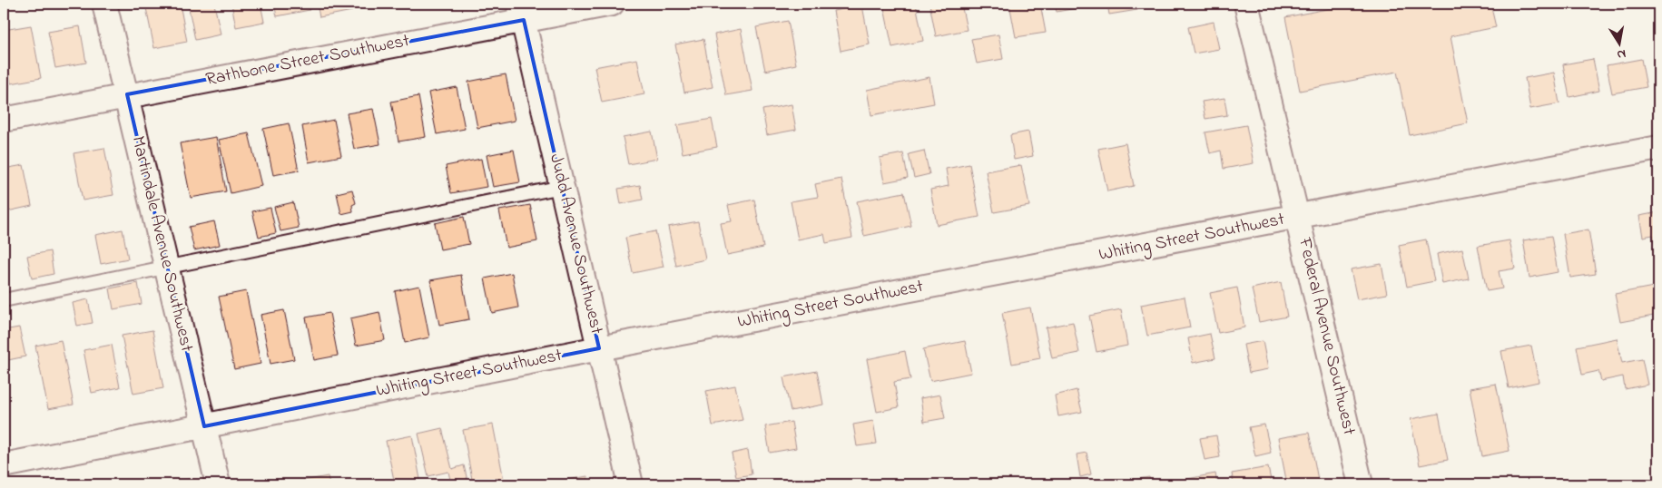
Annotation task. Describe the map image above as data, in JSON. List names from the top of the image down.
{
  "streets": {
    "street": [
      "Rathbone Street Southwest",
      "Whiting Street Southwest",
      "Martindale Avenue Southwest",
      "Judd Avenue Southwest",
      "Federal Avenue Southwest"
    ]
  },
  "crossings": [
    ["Rathbone Street Southwest", "Martindale Avenue Southwest"],
    ["Rathbone Street Southwest", "Judd Avenue Southwest"],
    ["Whiting Street Southwest", "Martindale Avenue Southwest"],
    ["Whiting Street Southwest", "Judd Avenue Southwest"],
    ["Whiting Street Southwest", "Federal Avenue Southwest"]
  ],
  "north": "bottom"
}
